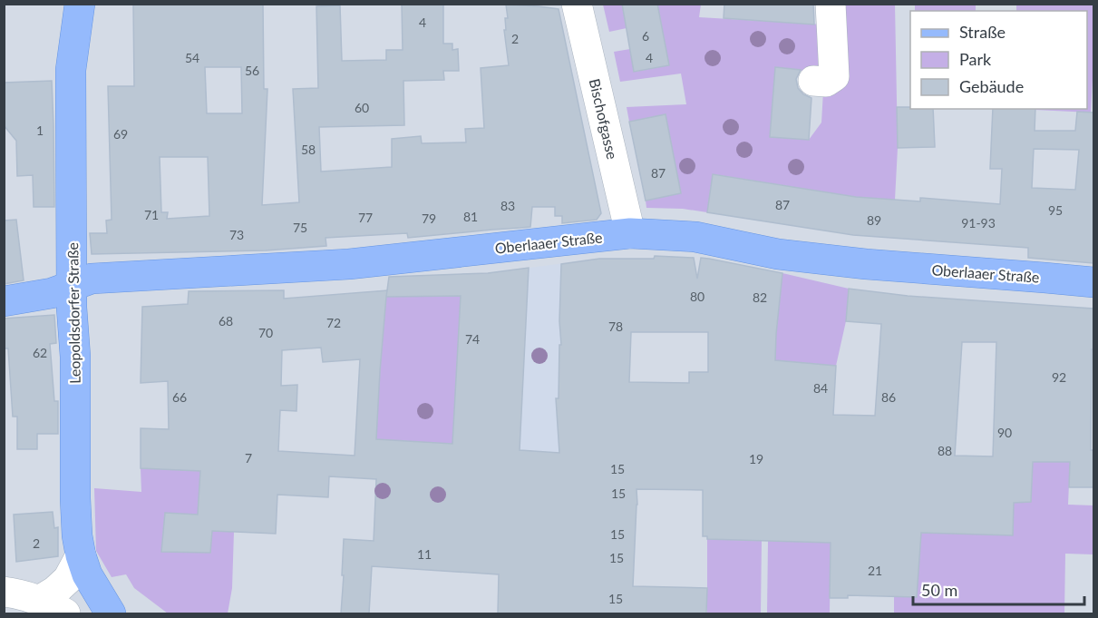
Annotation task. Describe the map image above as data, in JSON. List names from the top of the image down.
{
  "streets": {
    "main road": ["Oberlaaer Straße", "Leopoldsdorfer Straße"],
    "street": ["Bischofgasse"]
  },
  "crossings": [
    ["Bischofgasse", "Oberlaaer Straße"],
    ["Oberlaaer Straße", "Leopoldsdorfer Straße"]
  ],
  "house_numbers": [
    "4",
    "6",
    "2",
    "54",
    "4",
    "56",
    "60",
    "1",
    "69",
    "58",
    "87",
    "87",
    "83",
    "95",
    "71",
    "81",
    "77",
    "79",
    "89",
    "91-93",
    "75",
    "73",
    "80",
    "82",
    "68",
    "72",
    "78",
    "70",
    "74",
    "62",
    "92",
    "84",
    "66",
    "86",
    "90",
    "88",
    "7",
    "19",
    "15",
    "15",
    "15",
    "2",
    "11",
    "15",
    "21",
    "15"
  ],
  "legend": ["Straße", "Park", "Gebäude"],
  "scale_bar": "50 m"
}
